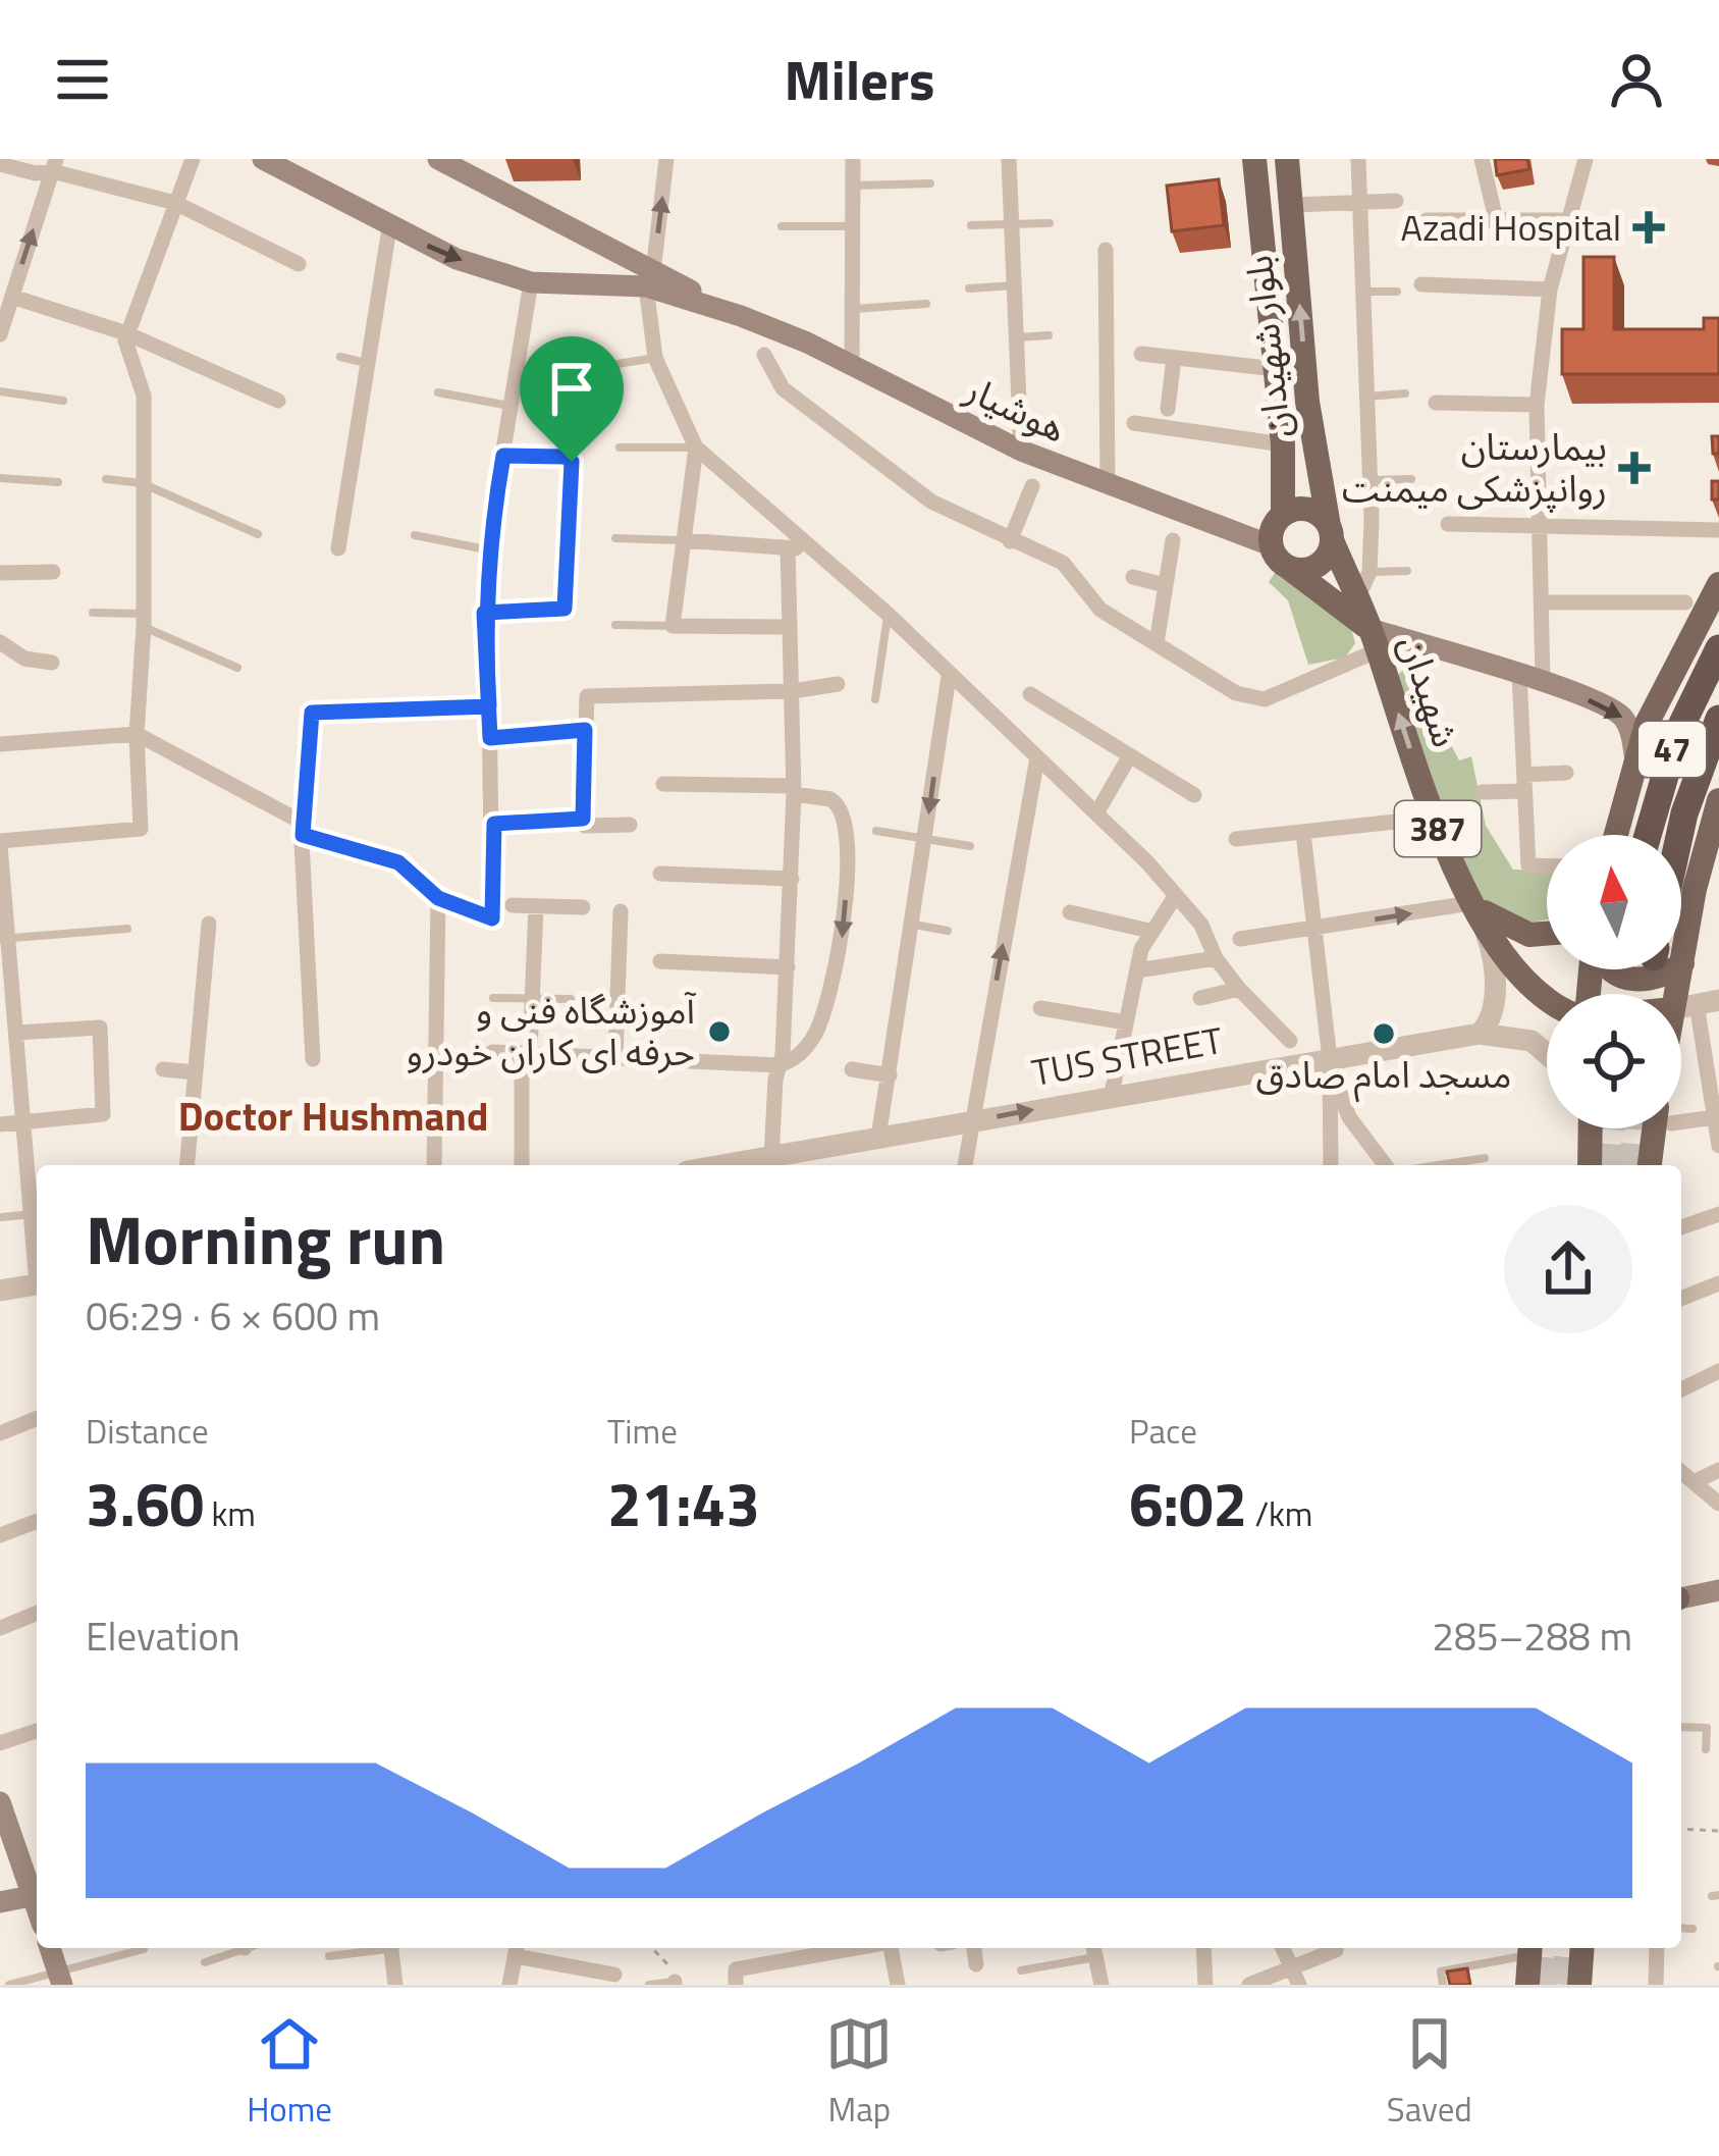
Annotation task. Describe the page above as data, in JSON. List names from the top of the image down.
{
  "streets": {
    "highway": ["47"],
    "main road": [
      "بلوار شهیدان",
      "هوشیار",
      "شهیدان",
      "387"
    ],
    "street": ["TUS STREET"]
  },
  "crossings": [
    ["بلوار شهیدان", "هوشیار"],
    ["بلوار شهیدان", "شهیدان"],
    ["هوشیار", "شهیدان"]
  ],
  "districts": ["Doctor Hushmand"],
  "places": {
    "health": ["Azadi Hospital", "بیمارستان روانپزشکی میمنت"],
    "other": ["آموزشگاه فنی و حرفه ای کاران خودرو", "مسجد امام صادق"]
  },
  "north": "top",
  "page": {
    "header": "Milers",
    "heading": ["Morning run", "06:29 · 6 × 600 m"],
    "stats": [
      ["Distance", "3.60 km"],
      ["Time", "21:43"],
      ["Pace", "6:02 /km"]
    ],
    "chart": ["Elevation", "285–288 m"],
    "tabs": ["Home", "Map", "Saved"]
  }
}
